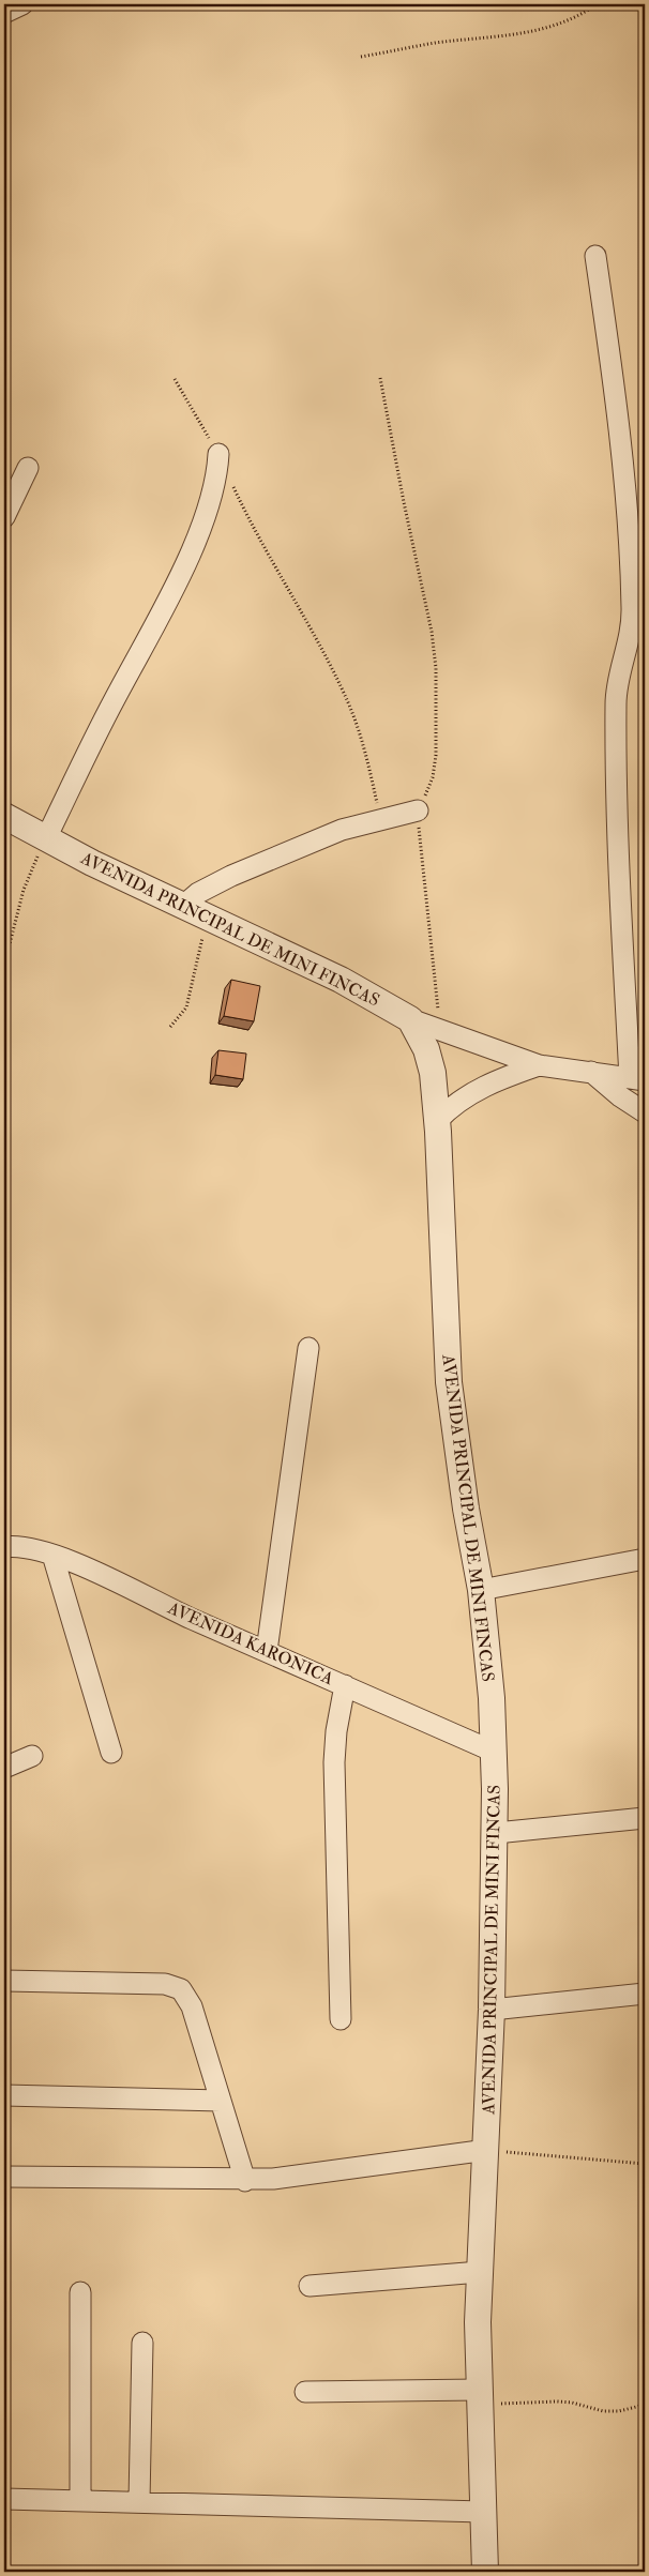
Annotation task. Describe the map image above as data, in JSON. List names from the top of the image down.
{
  "streets": {
    "street": ["AVENIDA PRINCIPAL DE MINI FINCAS", "AVENIDA KARONICA"]
  },
  "crossings": [
    ["AVENIDA PRINCIPAL DE MINI FINCAS", "AVENIDA KARONICA"]
  ]
}
